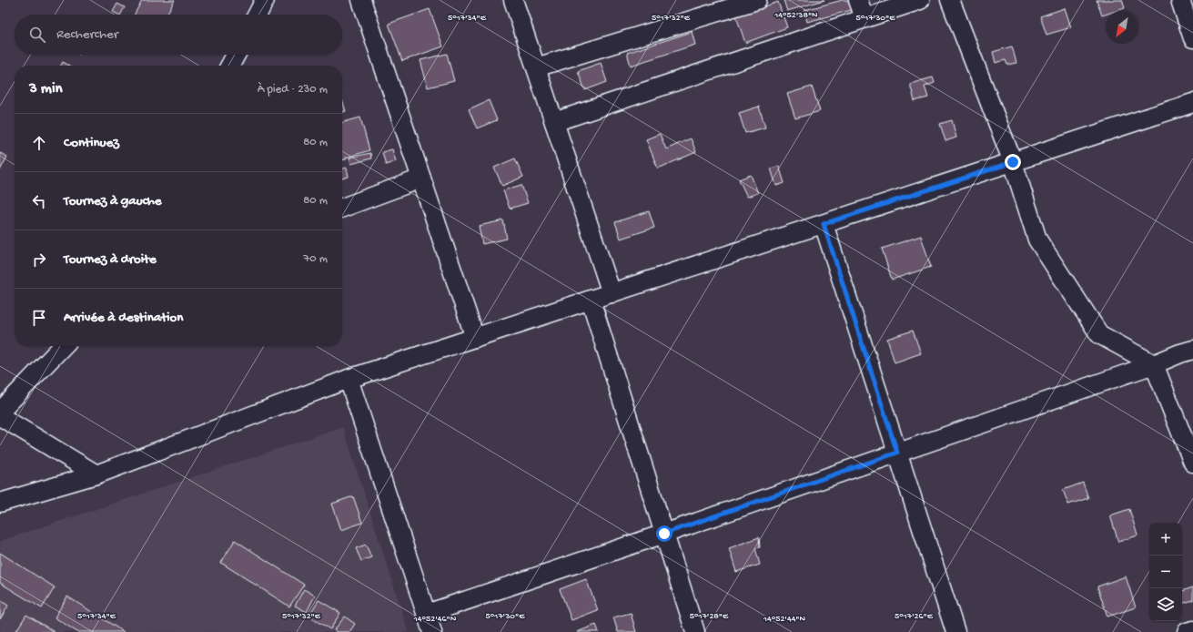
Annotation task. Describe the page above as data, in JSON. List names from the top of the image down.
{
  "north": "bottom left",
  "page": {
    "search": "Rechercher",
    "heading": ["3 min", "À pied · 230 m"],
    "list": [
      ["Continuez", "80 m"],
      ["Tournez à gauche", "80 m"],
      ["Tournez à droite", "70 m"],
      "Arrivée à destination"
    ],
    "map_buttons": ["+", "−"]
  },
  "coordinates": [
    "14°52'38\"N",
    "5°17'34\"E",
    "5°17'32\"E",
    "5°17'30\"E",
    "5°17'28\"E",
    "5°17'26\"E",
    "14°52'46\"N",
    "14°52'44\"N"
  ]
}
